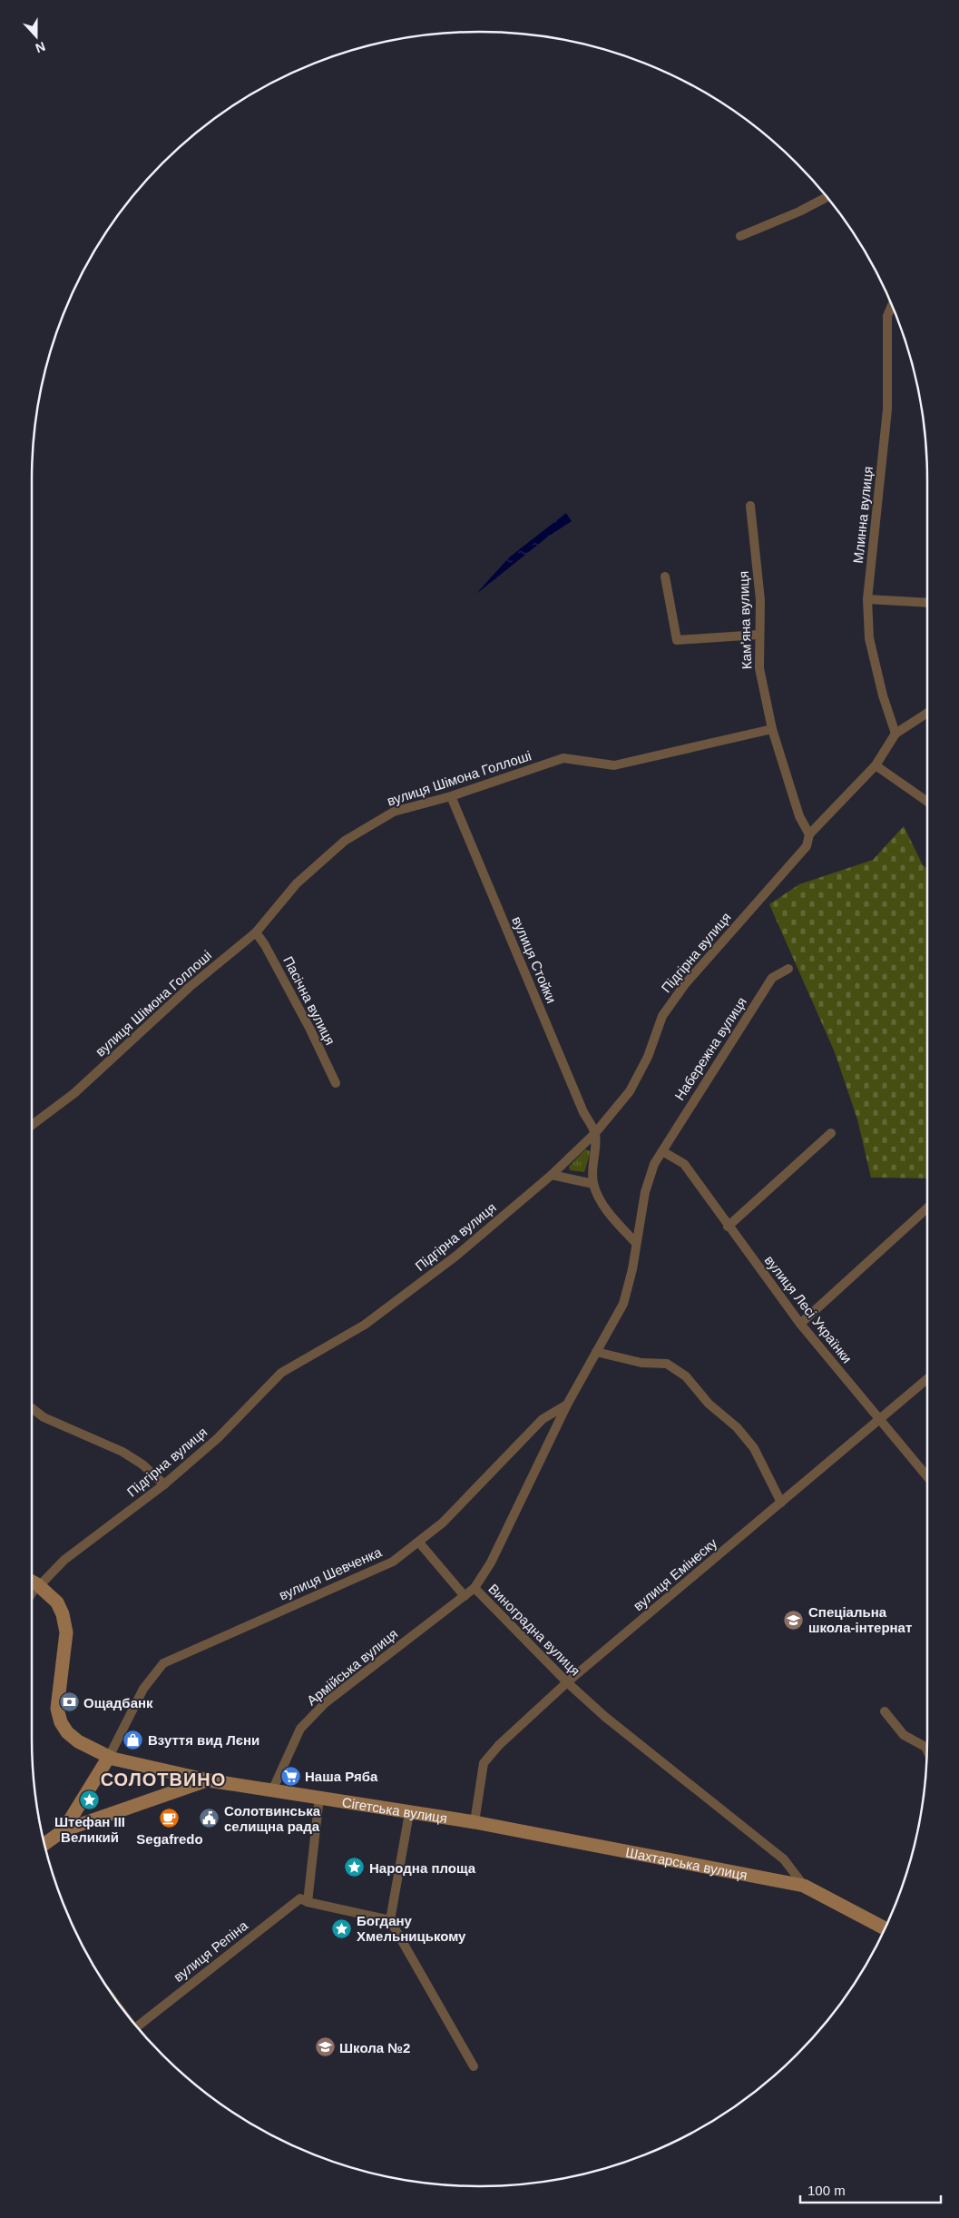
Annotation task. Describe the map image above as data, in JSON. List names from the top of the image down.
{
  "streets": {
    "street": [
      "Млинна вулиця",
      "Камʼяна вулиця",
      "вулиця Шімона Голлоші",
      "Підгірна вулиця",
      "вулиця Стойки",
      "Пасічна вулиця",
      "Набережна вулиця",
      "вулиця Лесі Українки",
      "вулиця Шевченка",
      "вулиця Емінеску",
      "Виноградна вулиця",
      "Армійська вулиця",
      "Сігетська вулиця",
      "Шахтарська вулиця",
      "вулиця Репіна"
    ]
  },
  "crossings": [
    ["Млинна вулиця", "Підгірна вулиця"],
    ["Камʼяна вулиця", "вулиця Шімона Голлоші"],
    ["Камʼяна вулиця", "Підгірна вулиця"],
    ["вулиця Шімона Голлоші", "вулиця Стойки"],
    ["вулиця Шімона Голлоші", "Пасічна вулиця"],
    ["Підгірна вулиця", "вулиця Стойки"],
    ["Підгірна вулиця", "Сігетська вулиця"],
    ["Набережна вулиця", "вулиця Лесі Українки"],
    ["Набережна вулиця", "Виноградна вулиця"],
    ["вулиця Лесі Українки", "вулиця Емінеску"],
    ["вулиця Лесі Українки", "Виноградна вулиця"],
    ["вулиця Шевченка", "Виноградна вулиця"],
    ["вулиця Шевченка", "Сігетська вулиця"],
    ["вулиця Емінеску", "Виноградна вулиця"],
    ["вулиця Емінеску", "Сігетська вулиця"],
    ["вулиця Емінеску", "Шахтарська вулиця"],
    ["Виноградна вулиця", "Армійська вулиця"],
    ["Виноградна вулиця", "Шахтарська вулиця"],
    ["Армійська вулиця", "Сігетська вулиця"],
    ["Сігетська вулиця", "Шахтарська вулиця"]
  ],
  "districts": ["СОЛОТВИНО"],
  "places": {
    "school or university": ["Спеціальна школа-інтернат", "Школа №2"],
    "bank": ["Ощадбанк"],
    "shop": ["Взуття вид Лєни"],
    "supermarket": ["Наша Ряба"],
    "place": ["Штефан III Великий", "Народна площа", "Богдану Хмельницькому"],
    "cafe": ["Segafredo"],
    "public building": ["Солотвинська селищна рада"]
  },
  "scale_bar": "100 m",
  "north": "bottom"
}
